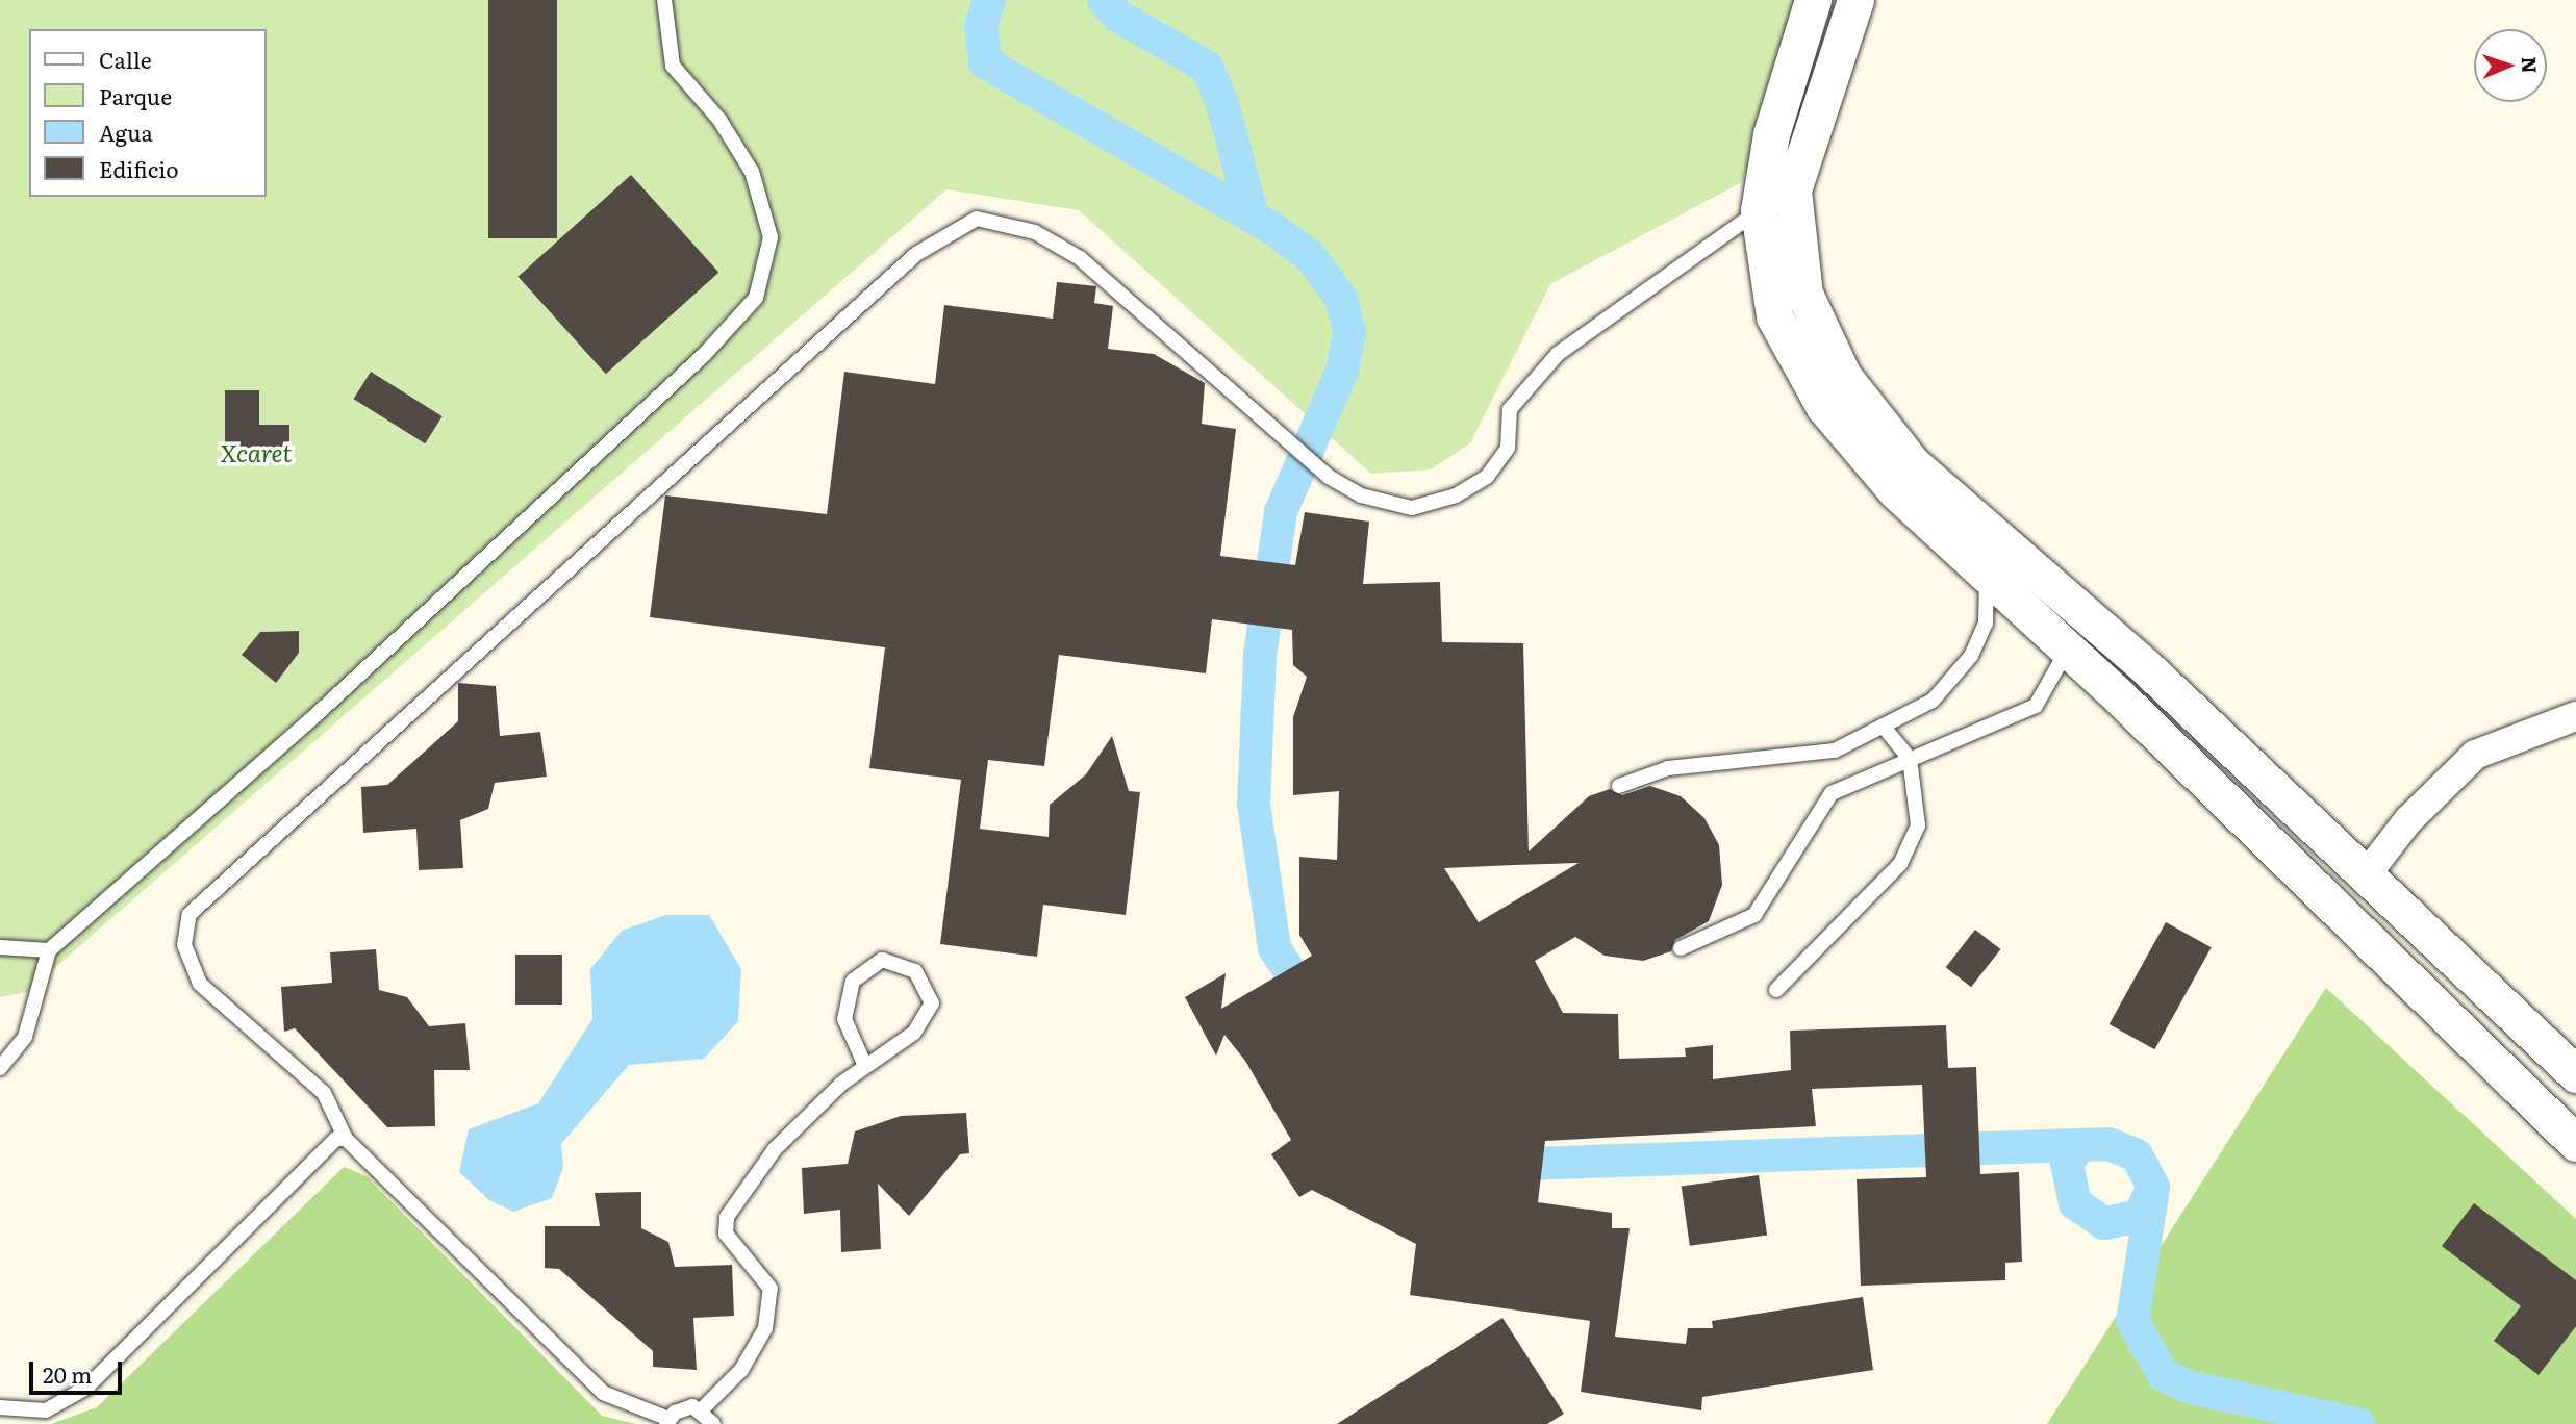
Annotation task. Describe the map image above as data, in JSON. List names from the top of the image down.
{
  "parks": ["Xcaret"],
  "legend": [
    "Calle",
    "Parque",
    "Agua",
    "Edificio"
  ],
  "scale_bar": "20 m",
  "north": "right"
}
